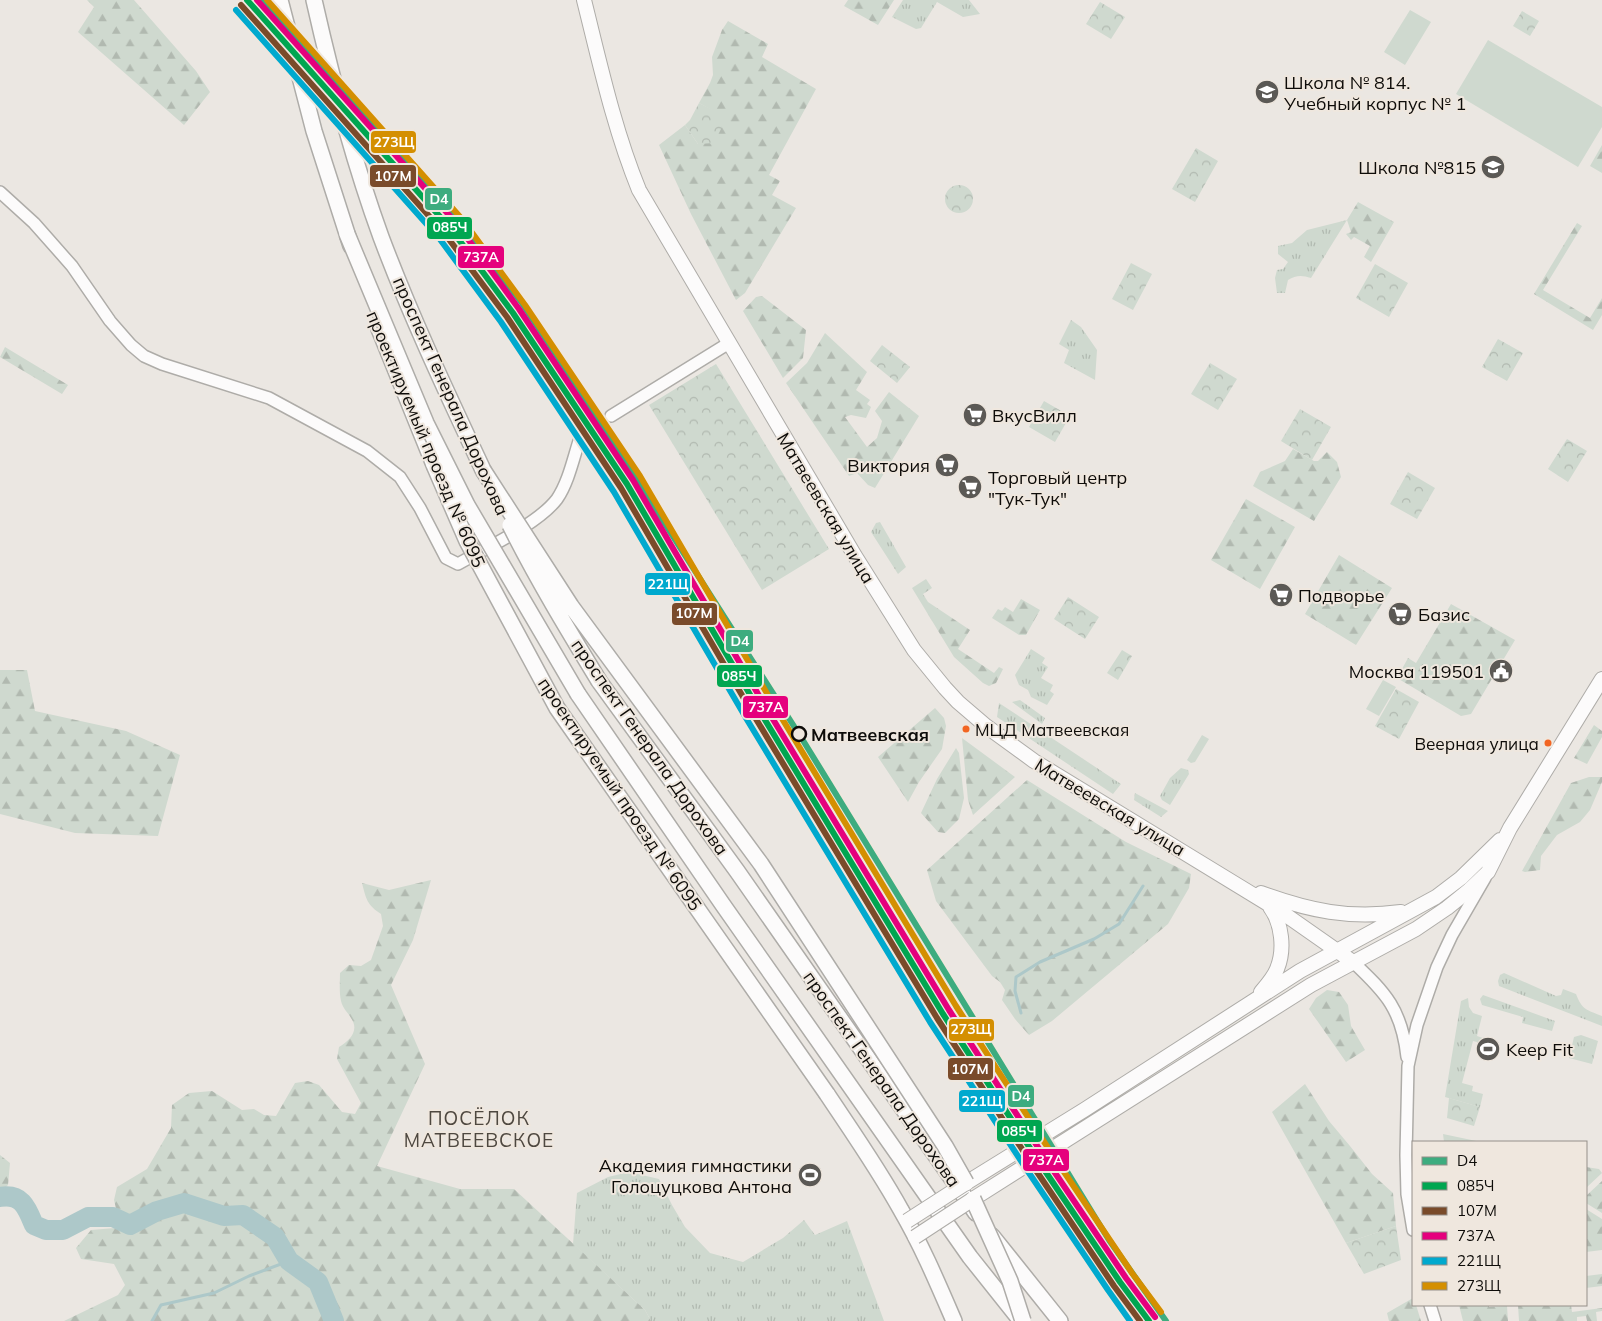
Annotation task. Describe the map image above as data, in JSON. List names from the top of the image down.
{
  "streets": {
    "main road": ["проспект Генерала Дорохова", "проектируемый проезд № 6095"],
    "street": ["Матвеевская улица"]
  },
  "crossings": [
    ["проспект Генерала Дорохова", "проектируемый проезд № 6095"]
  ],
  "districts": ["ПОСЁЛОК МАТВЕЕВСКОЕ"],
  "places": {
    "school or university": ["Школа № 814. Учебный корпус № 1", "Школа №815"],
    "supermarket": [
      "ВкусВилл",
      "Виктория",
      "Торговый центр \"Тук-Тук\"",
      "Подворье",
      "Базис"
    ],
    "public building": ["Москва 119501"],
    "other": ["МЦД Матвеевская", "Матвеевская", "Веерная улица"],
    "sports": ["Keep Fit", "Академия гимнастики Голоцуцкова Антона"]
  },
  "lines": [
    "transit line D4",
    "transit line 085Ч",
    "transit line 737А",
    "transit line 273Щ",
    "transit line 107М",
    "transit line 221Щ"
  ],
  "legend": [
    "D4",
    "085Ч",
    "107М",
    "737А",
    "221Щ",
    "273Щ"
  ]
}
